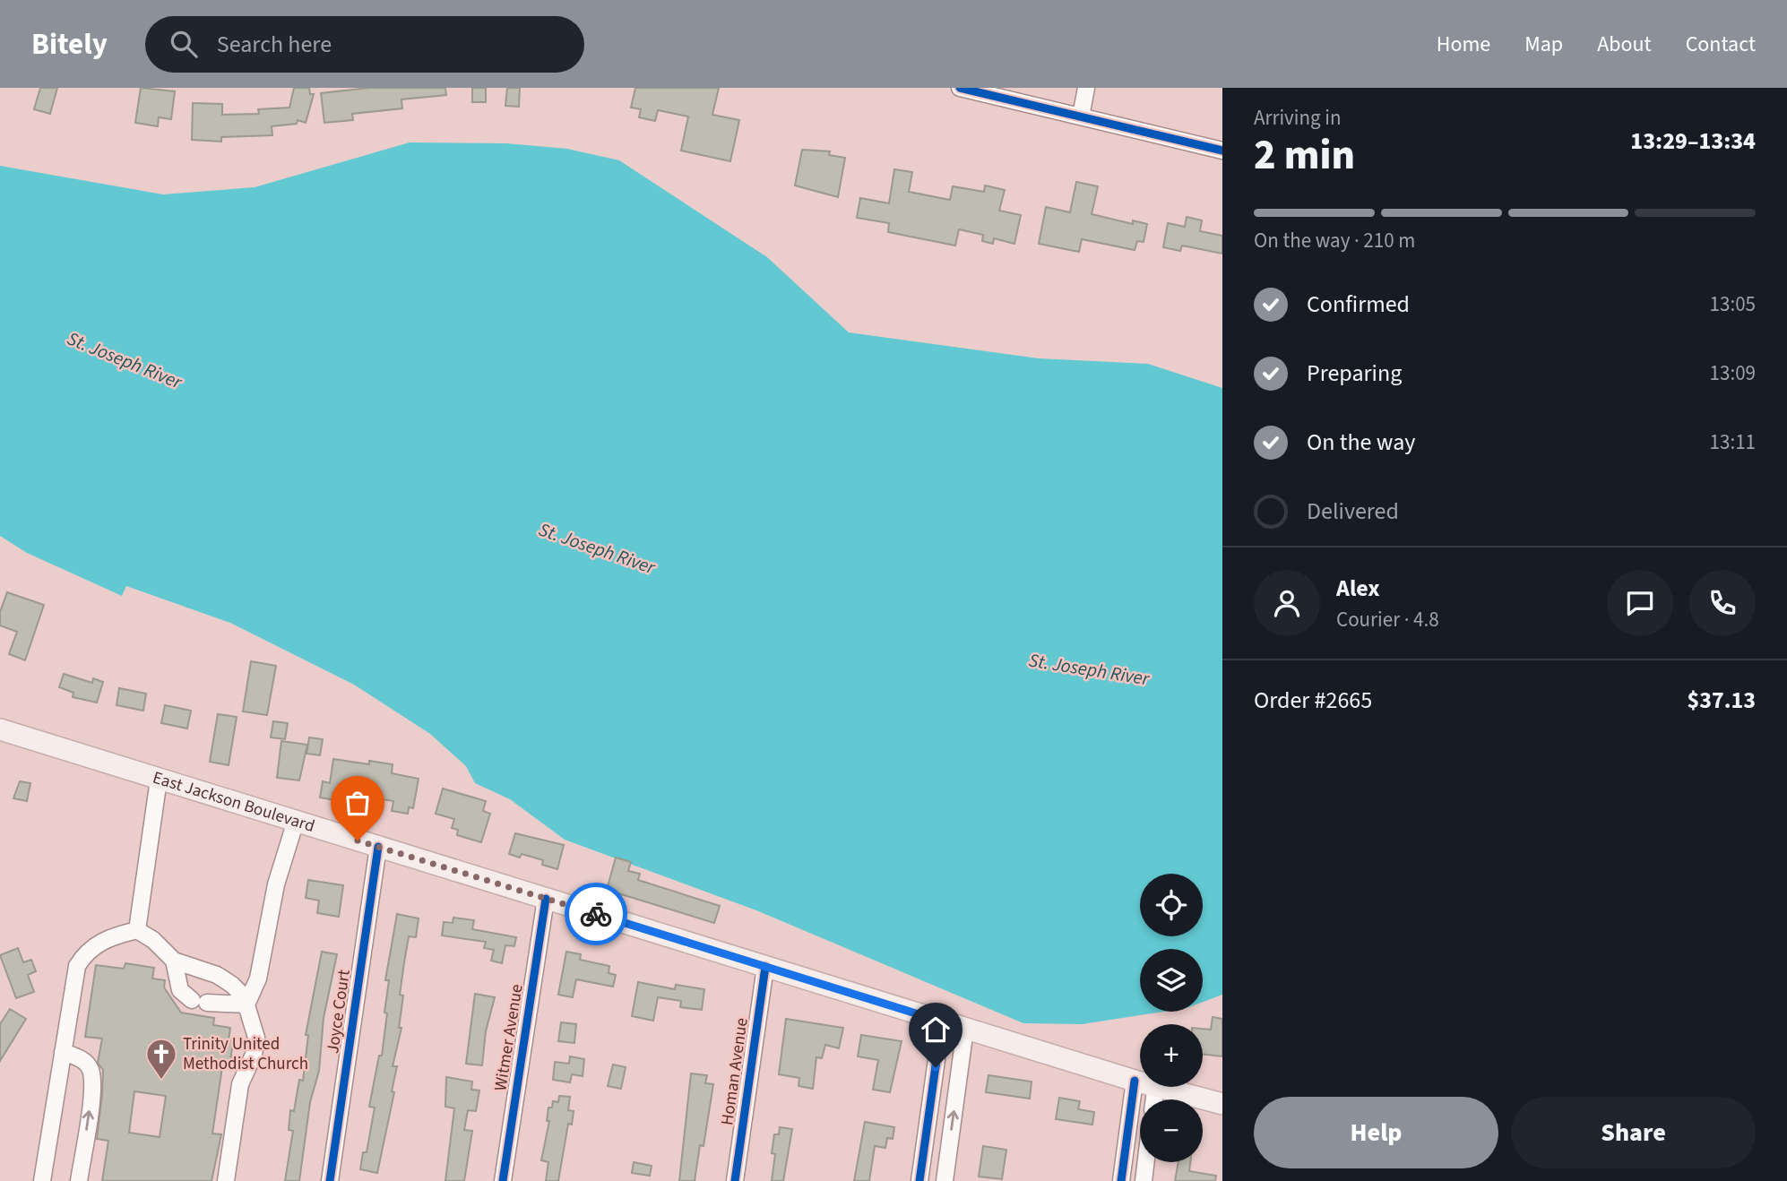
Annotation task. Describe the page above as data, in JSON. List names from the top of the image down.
{
  "streets": {
    "main road": ["East Jackson Boulevard"],
    "street": ["Joyce Court", "Witmer Avenue", "Homan Avenue"]
  },
  "crossings": [
    ["East Jackson Boulevard", "Joyce Court"],
    ["East Jackson Boulevard", "Witmer Avenue"],
    ["East Jackson Boulevard", "Homan Avenue"]
  ],
  "water": ["St. Joseph River"],
  "places": {
    "church": ["Trinity United Methodist Church"]
  },
  "page": {
    "header": "Bitely",
    "search": "Search here",
    "nav": [
      "Home",
      "Map",
      "About",
      "Contact"
    ],
    "heading": ["2 min", "Arriving in", "13:29–13:34"],
    "panel": [
      "Alex",
      "Courier · 4.8",
      "Order #2665",
      "$37.13"
    ],
    "bar": "On the way · 210 m",
    "list": [
      ["Confirmed", "13:05"],
      ["Preparing", "13:09"],
      ["On the way", "13:11"],
      "Delivered"
    ],
    "map_buttons": ["+", "−"],
    "buttons": ["Help", "Share"]
  }
}
